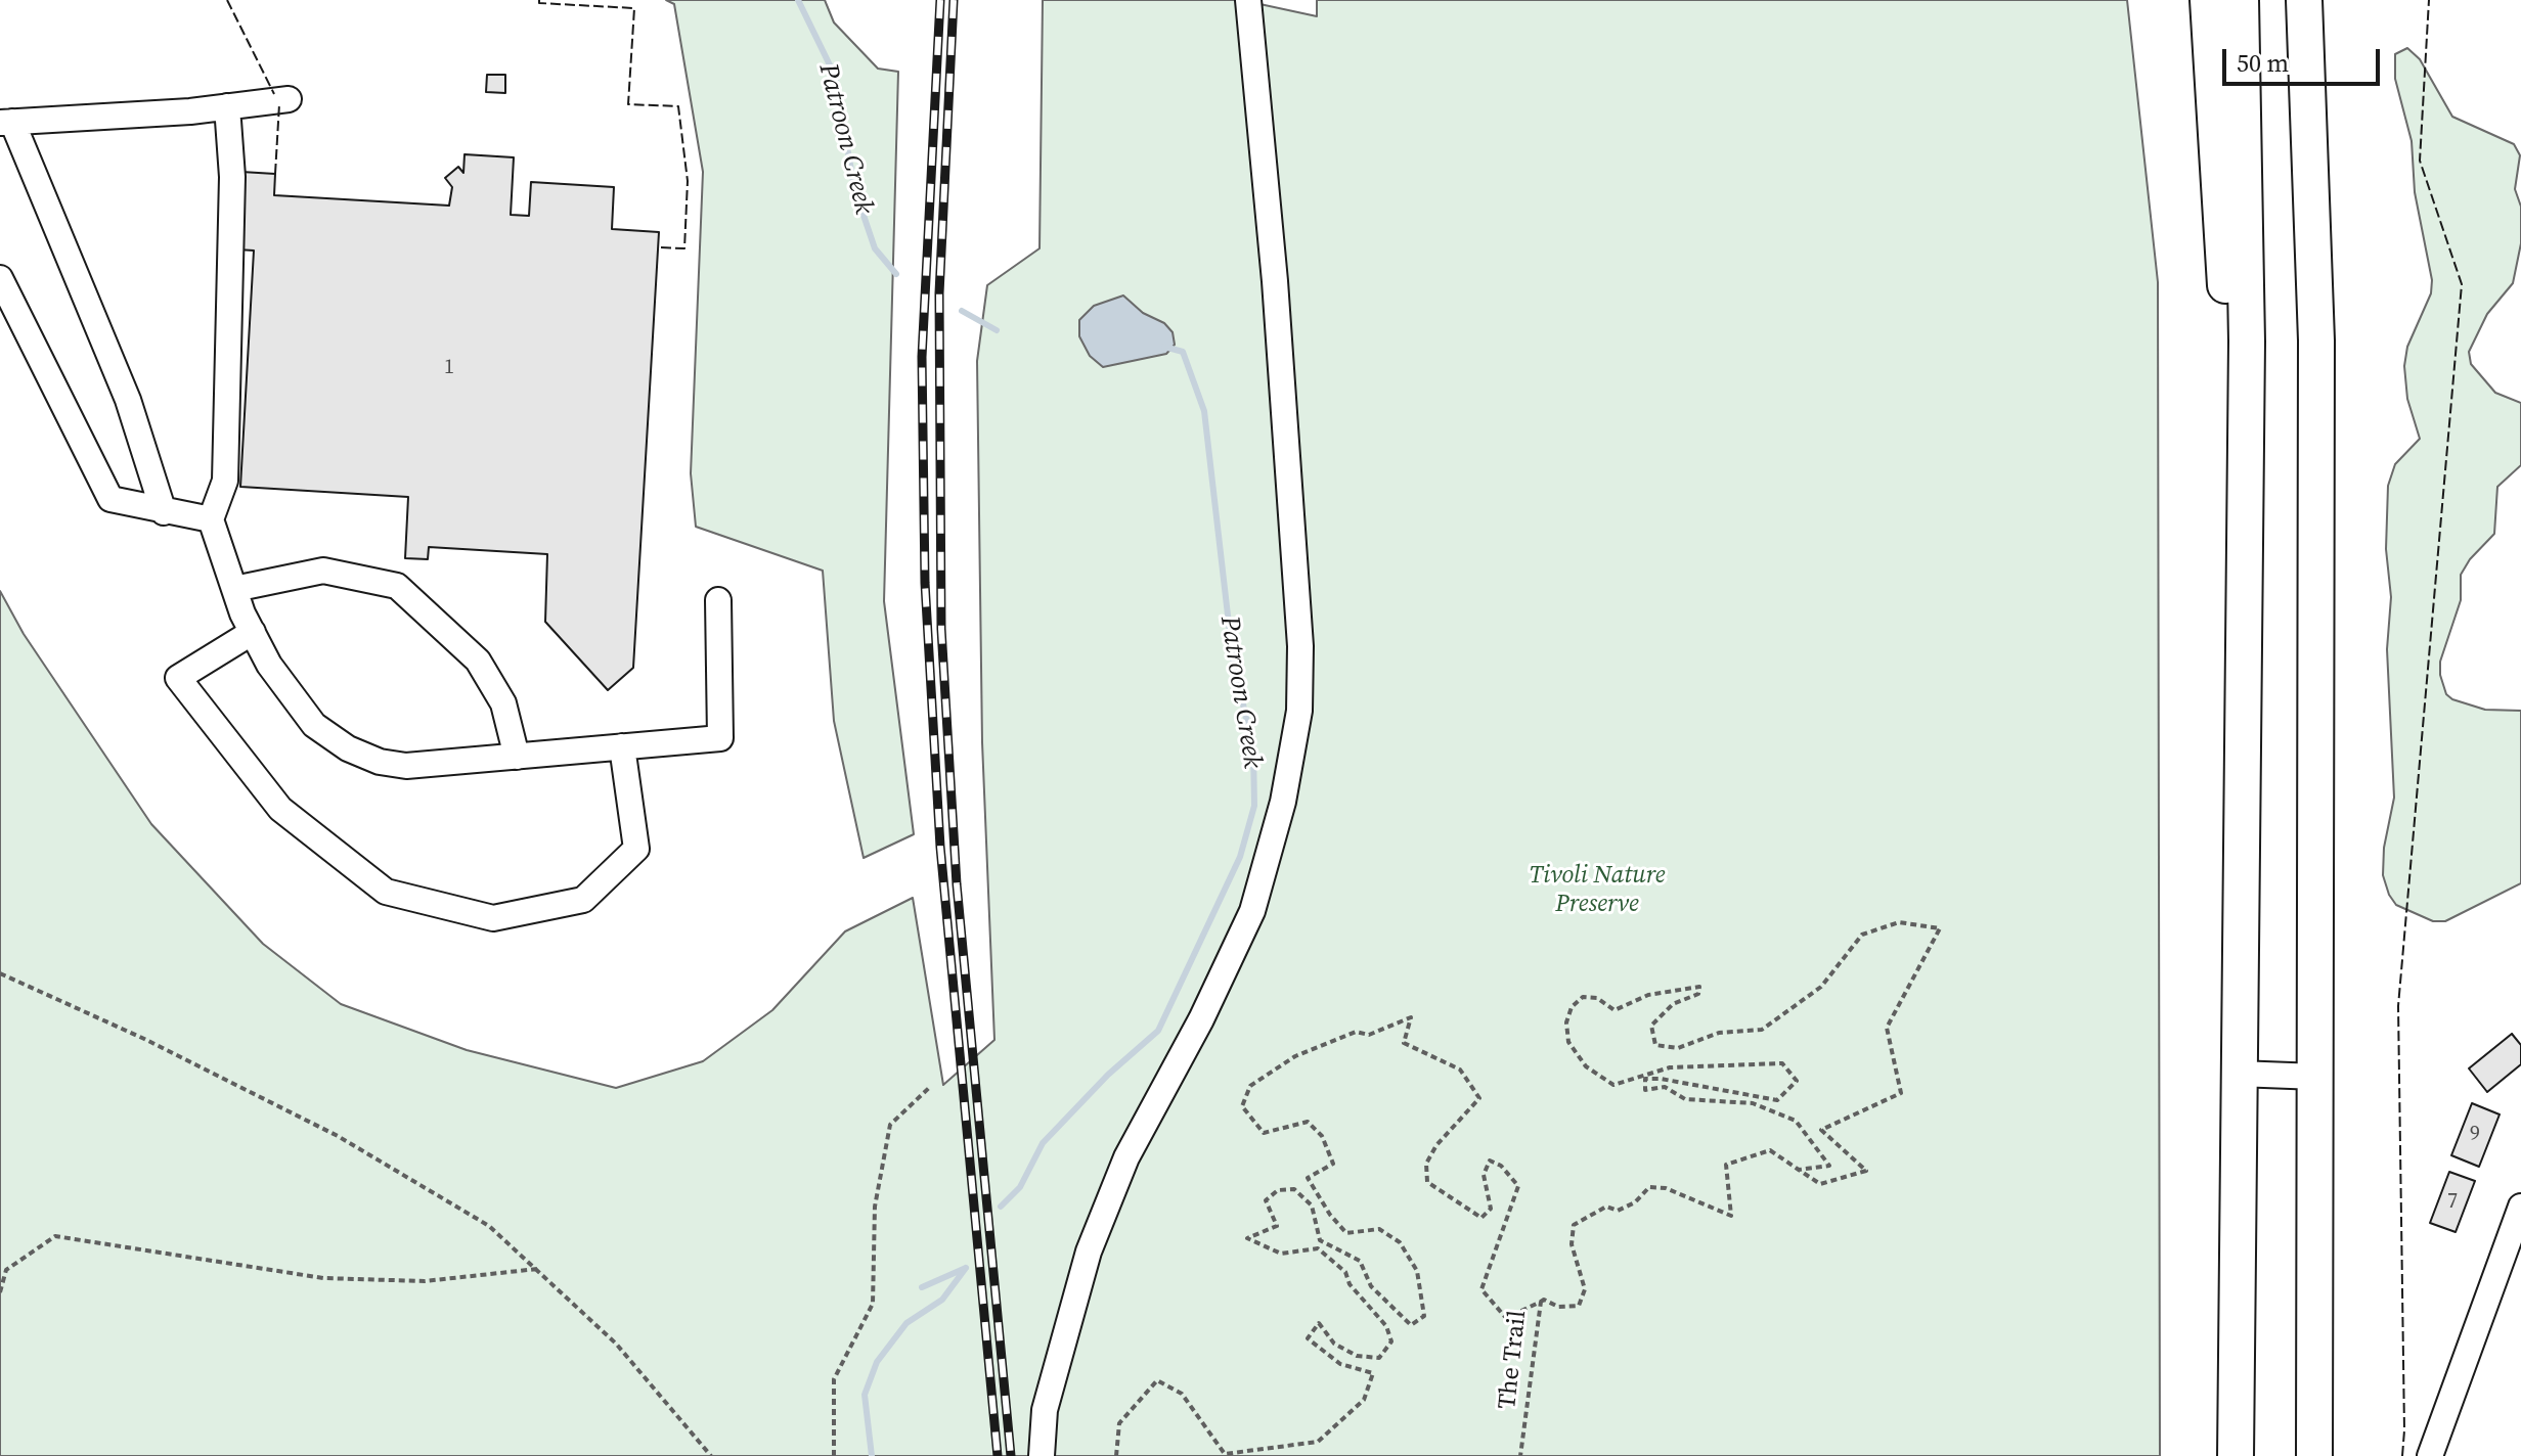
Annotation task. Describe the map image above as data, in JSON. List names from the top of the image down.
{
  "streets": {
    "path": ["The Trail"]
  },
  "water": ["Patroon Creek"],
  "parks": ["Tivoli Nature Preserve"],
  "house_numbers": ["1", "9", "7"],
  "scale_bar": "50 m"
}
